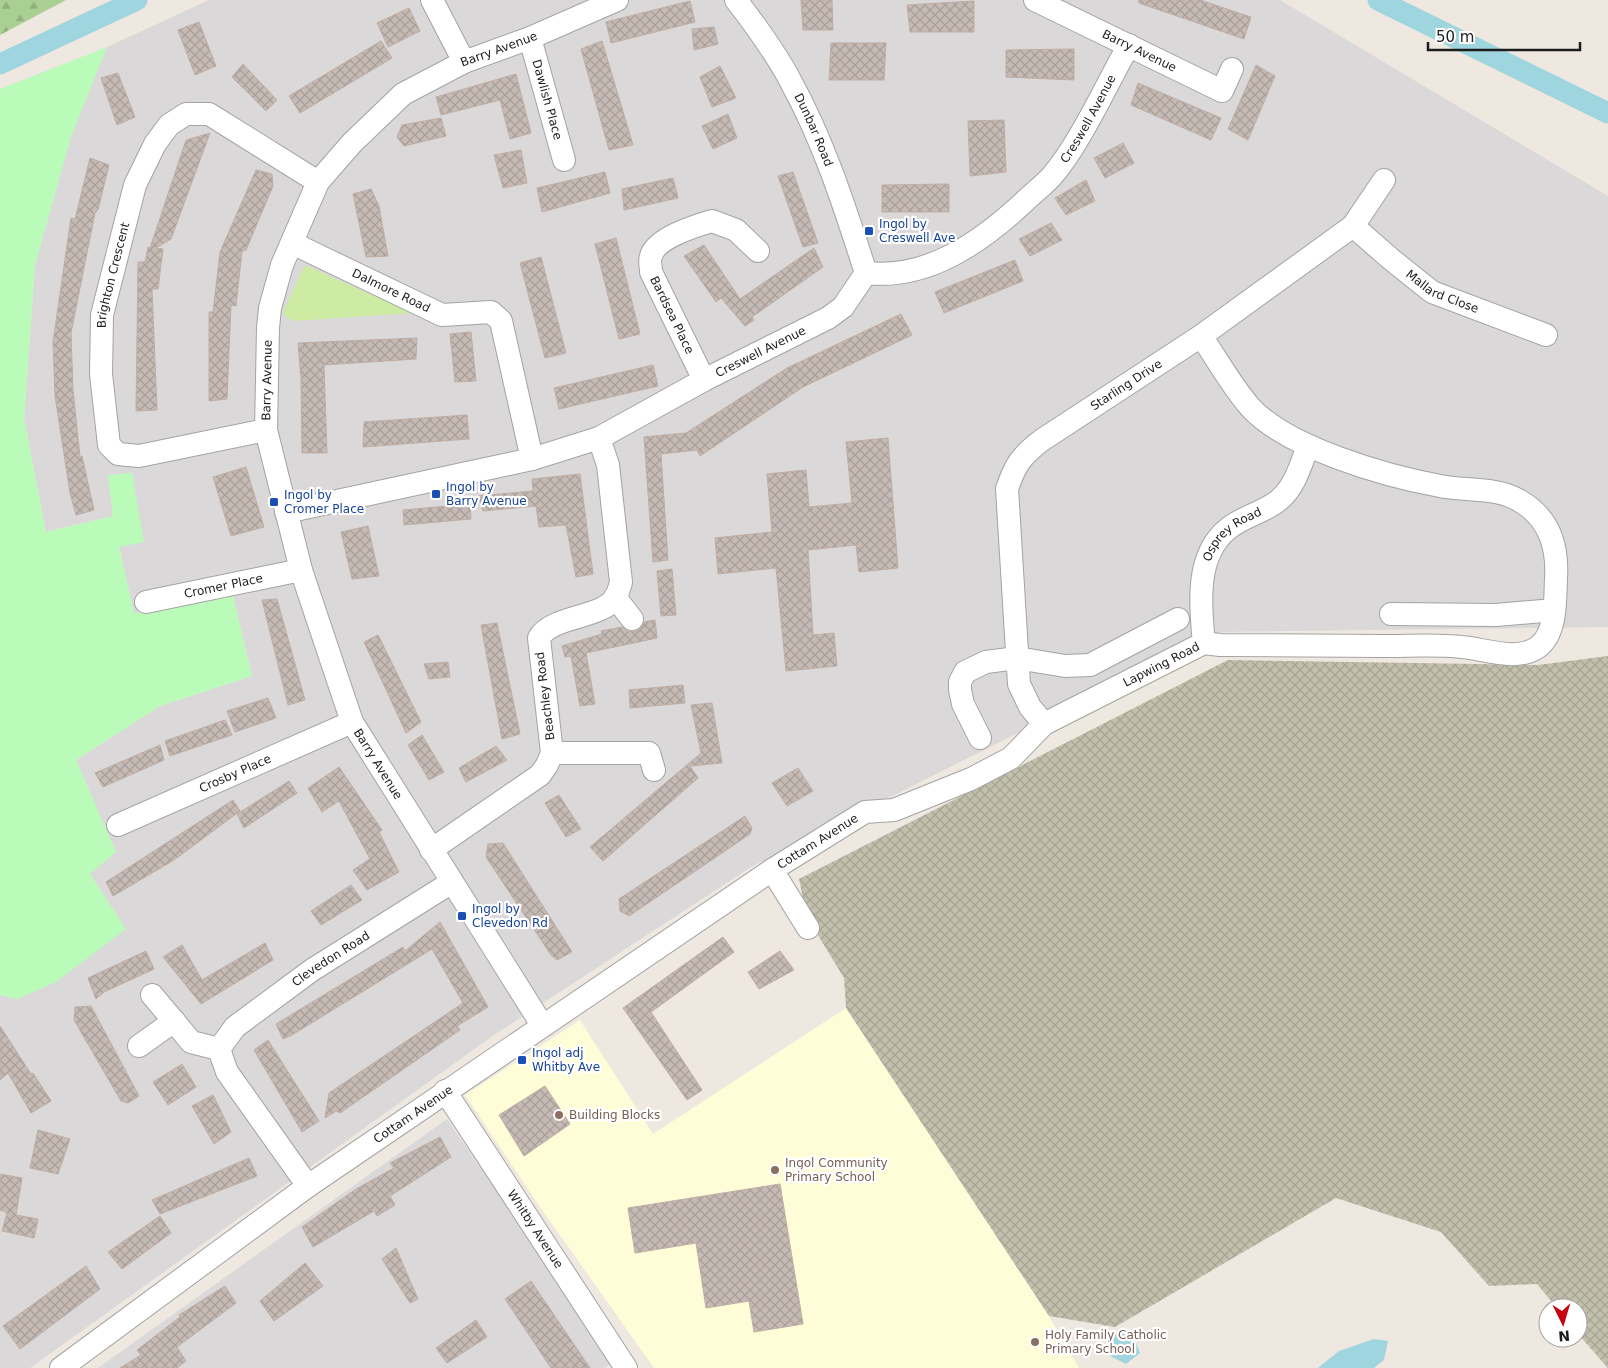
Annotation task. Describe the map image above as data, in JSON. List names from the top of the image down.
{
  "streets": {
    "street": [
      "Barry Avenue",
      "Dawlish Place",
      "Creswell Avenue",
      "Dunbar Road",
      "Brighton Crescent",
      "Dalmore Road",
      "Mallard Close",
      "Bardsea Place",
      "Starling Drive",
      "Osprey Road",
      "Cromer Place",
      "Lapwing Road",
      "Beachley Road",
      "Crosby Place",
      "Cottam Avenue",
      "Clevedon Road",
      "Whitby Avenue"
    ]
  },
  "crossings": [
    ["Barry Avenue", "Dawlish Place"],
    ["Barry Avenue", "Creswell Avenue"],
    ["Barry Avenue", "Brighton Crescent"],
    ["Barry Avenue", "Dalmore Road"],
    ["Barry Avenue", "Cromer Place"],
    ["Barry Avenue", "Beachley Road"],
    ["Barry Avenue", "Crosby Place"],
    ["Barry Avenue", "Cottam Avenue"],
    ["Barry Avenue", "Clevedon Road"],
    ["Creswell Avenue", "Dunbar Road"],
    ["Creswell Avenue", "Dalmore Road"],
    ["Creswell Avenue", "Bardsea Place"],
    ["Mallard Close", "Starling Drive"],
    ["Starling Drive", "Lapwing Road"],
    ["Osprey Road", "Lapwing Road"],
    ["Lapwing Road", "Cottam Avenue"],
    ["Cottam Avenue", "Whitby Avenue"]
  ],
  "places": {
    "transit": [
      "Ingol by Creswell Ave",
      "Ingol by Barry Avenue",
      "Ingol by Cromer Place",
      "Ingol by Clevedon Rd",
      "Ingol adj Whitby Ave"
    ],
    "other": ["Building Blocks", "Ingol Community Primary School", "Holy Family Catholic Primary School"]
  },
  "scale_bar": "50 m",
  "north": "bottom"
}
